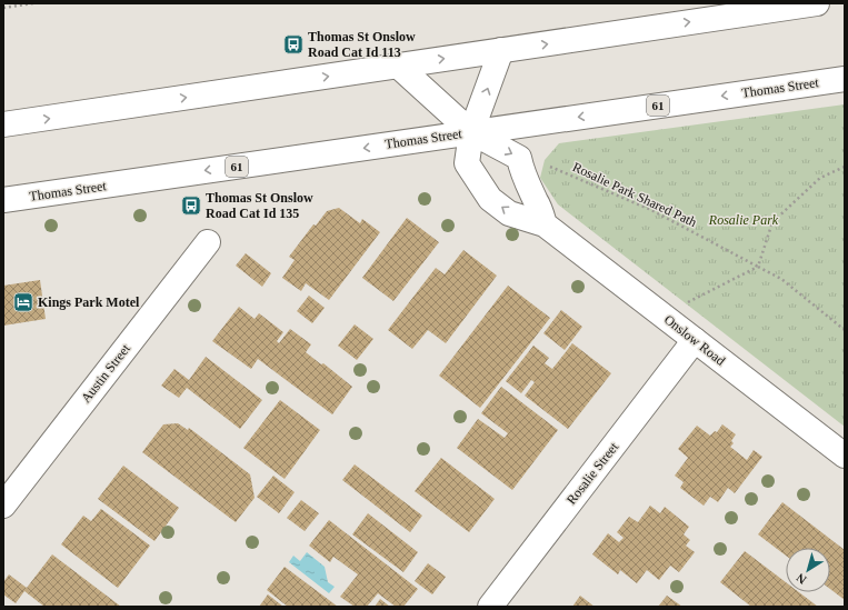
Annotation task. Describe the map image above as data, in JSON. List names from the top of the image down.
{
  "streets": {
    "main road": [
      "Thomas Street",
      "61",
      "Onslow Road",
      "Austin Street",
      "Rosalie Street"
    ],
    "path": ["Rosalie Park Shared Path"]
  },
  "crossings": [
    ["Thomas Street", "Onslow Road"],
    ["Onslow Road", "Rosalie Street"]
  ],
  "parks": ["Rosalie Park"],
  "places": {
    "bus stop": ["Thomas St Onslow Road Cat Id 113", "Thomas St Onslow Road Cat Id 135"],
    "hotel": ["Kings Park Motel"]
  },
  "north": "bottom left"
}
